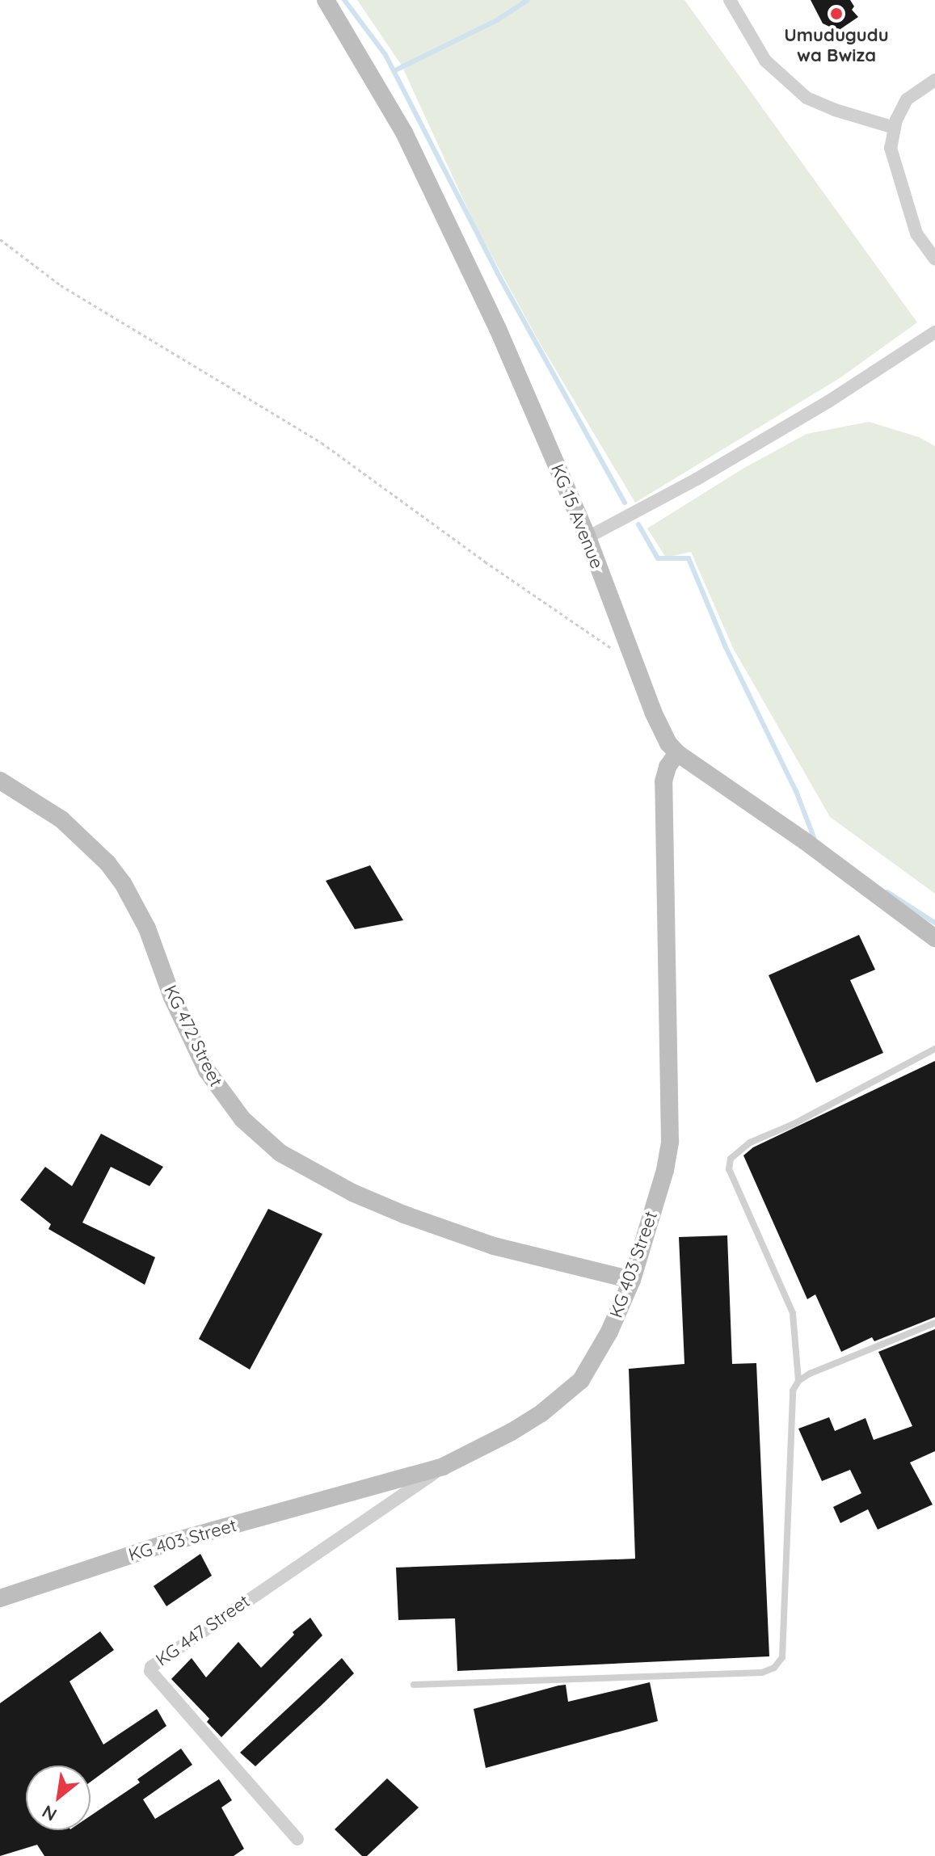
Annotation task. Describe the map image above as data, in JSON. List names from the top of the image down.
{
  "streets": {
    "main road": ["KG 15 Avenue", "KG 472 Street", "KG 403 Street"],
    "street": ["KG 447 Street"]
  },
  "crossings": [
    ["KG 15 Avenue", "KG 403 Street"],
    ["KG 472 Street", "KG 403 Street"],
    ["KG 403 Street", "KG 447 Street"]
  ],
  "places": ["Umudugudu wa Bwiza"],
  "north": "bottom left"
}
